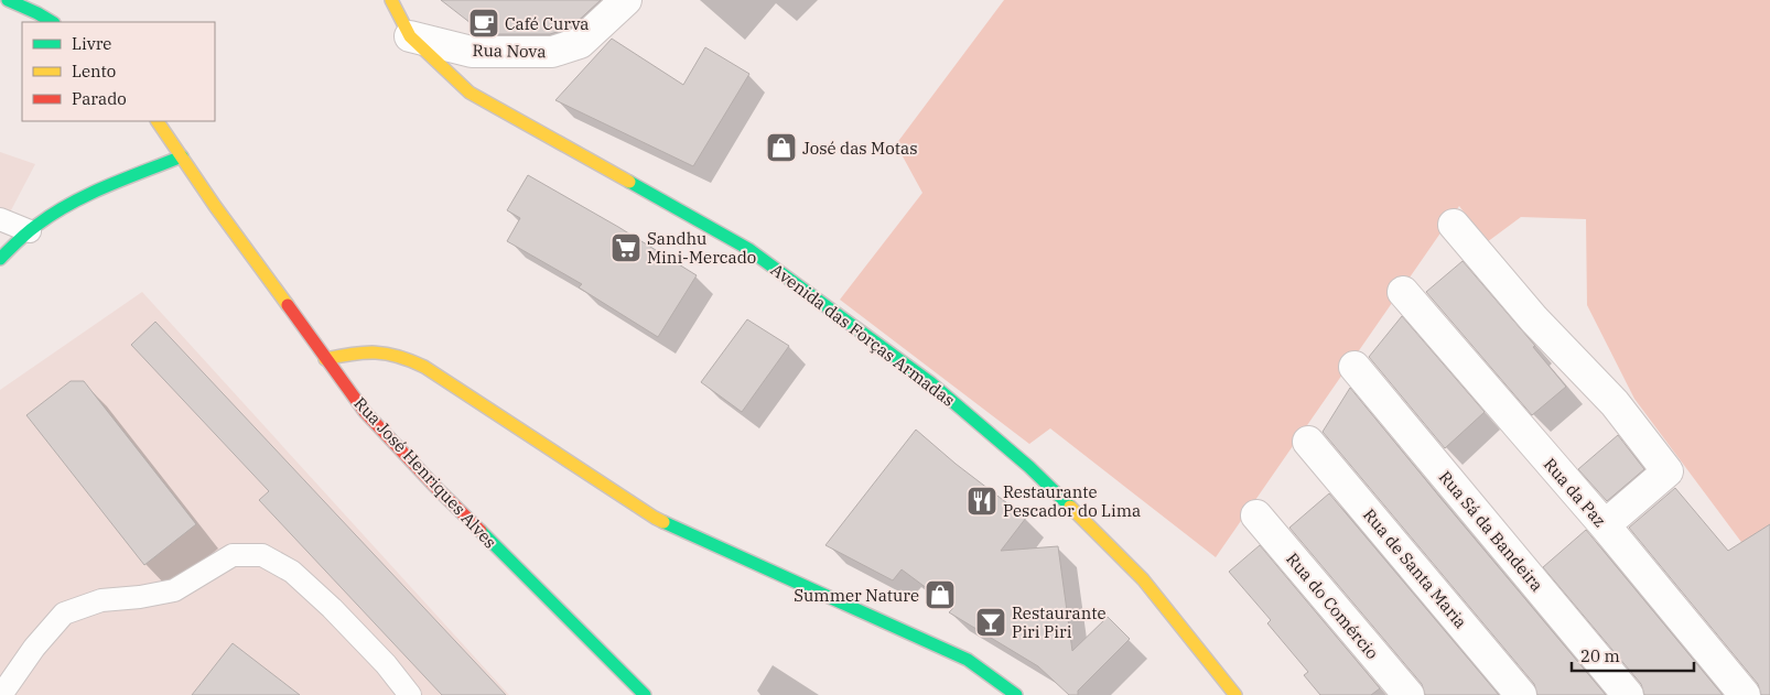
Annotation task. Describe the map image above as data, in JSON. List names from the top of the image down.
{
  "streets": {
    "street": [
      "Rua Nova",
      "Avenida das Forças Armadas",
      "Rua José Henriques Alves",
      "Rua da Paz",
      "Rua Sá da Bandeira",
      "Rua de Santa Maria",
      "Rua do Comércio"
    ]
  },
  "crossings": [
    ["Rua Nova", "Avenida das Forças Armadas"]
  ],
  "places": {
    "cafe": ["Café Curva"],
    "shop": ["José das Motas", "Summer Nature"],
    "supermarket": ["Sandhu Mini-Mercado"],
    "restaurant": ["Restaurante Pescador do Lima"],
    "bar": ["Restaurante Piri Piri"]
  },
  "legend": ["Livre", "Lento", "Parado"],
  "scale_bar": "20 m"
}
